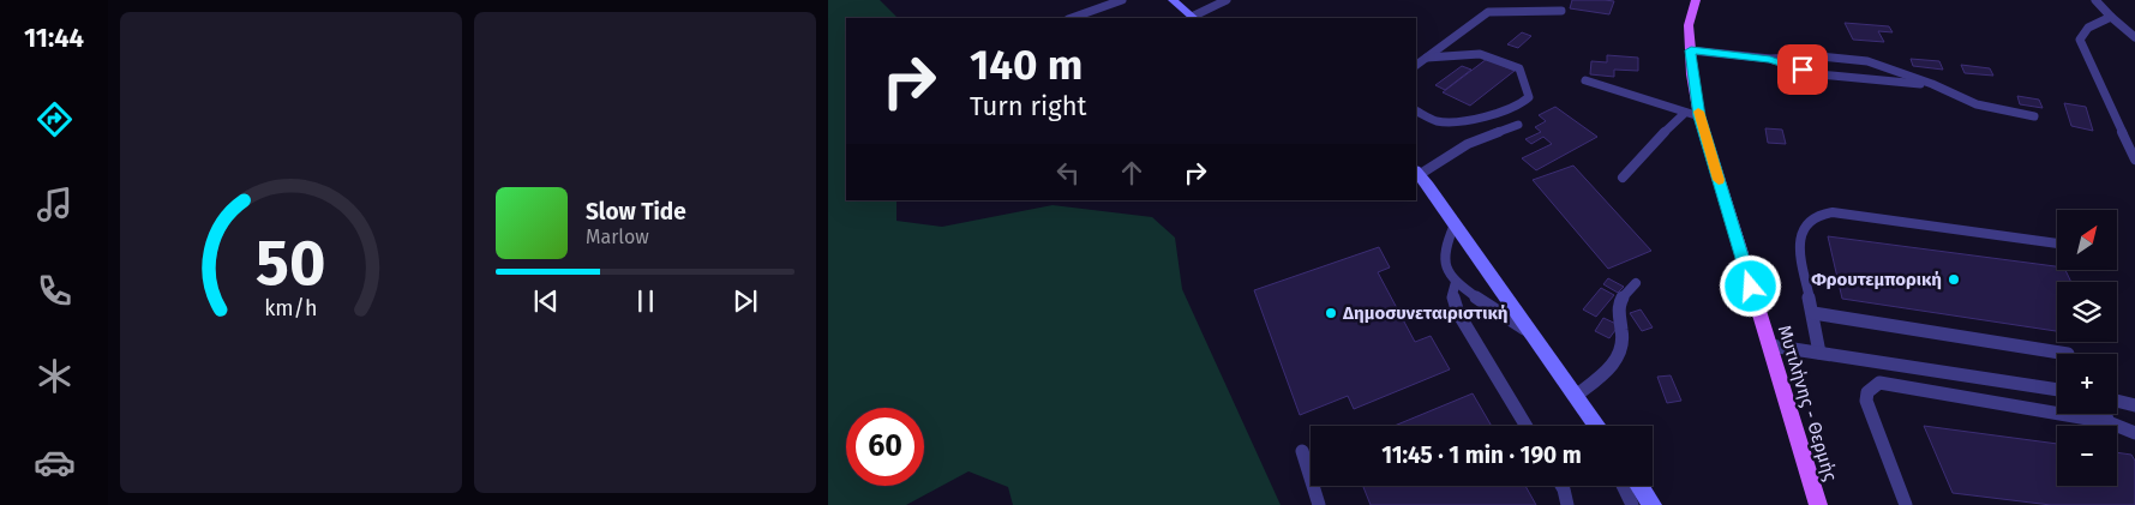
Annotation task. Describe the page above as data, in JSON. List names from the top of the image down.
{
  "streets": {
    "main road": ["Μυτιλήνης - Θερμής"]
  },
  "places": ["Φρουτεμπορική", "Δημοσυνεταιριστική"],
  "north": "top right",
  "page": {
    "tabs": "11:44",
    "turn": ["140 m", "Turn right"],
    "song": ["Slow Tide", "Marlow"],
    "map_buttons": ["+", "−"],
    "limit": "60",
    "trip": "11:45 · 1 min · 190 m",
    "gauge": ["50", "km/h"]
  }
}
